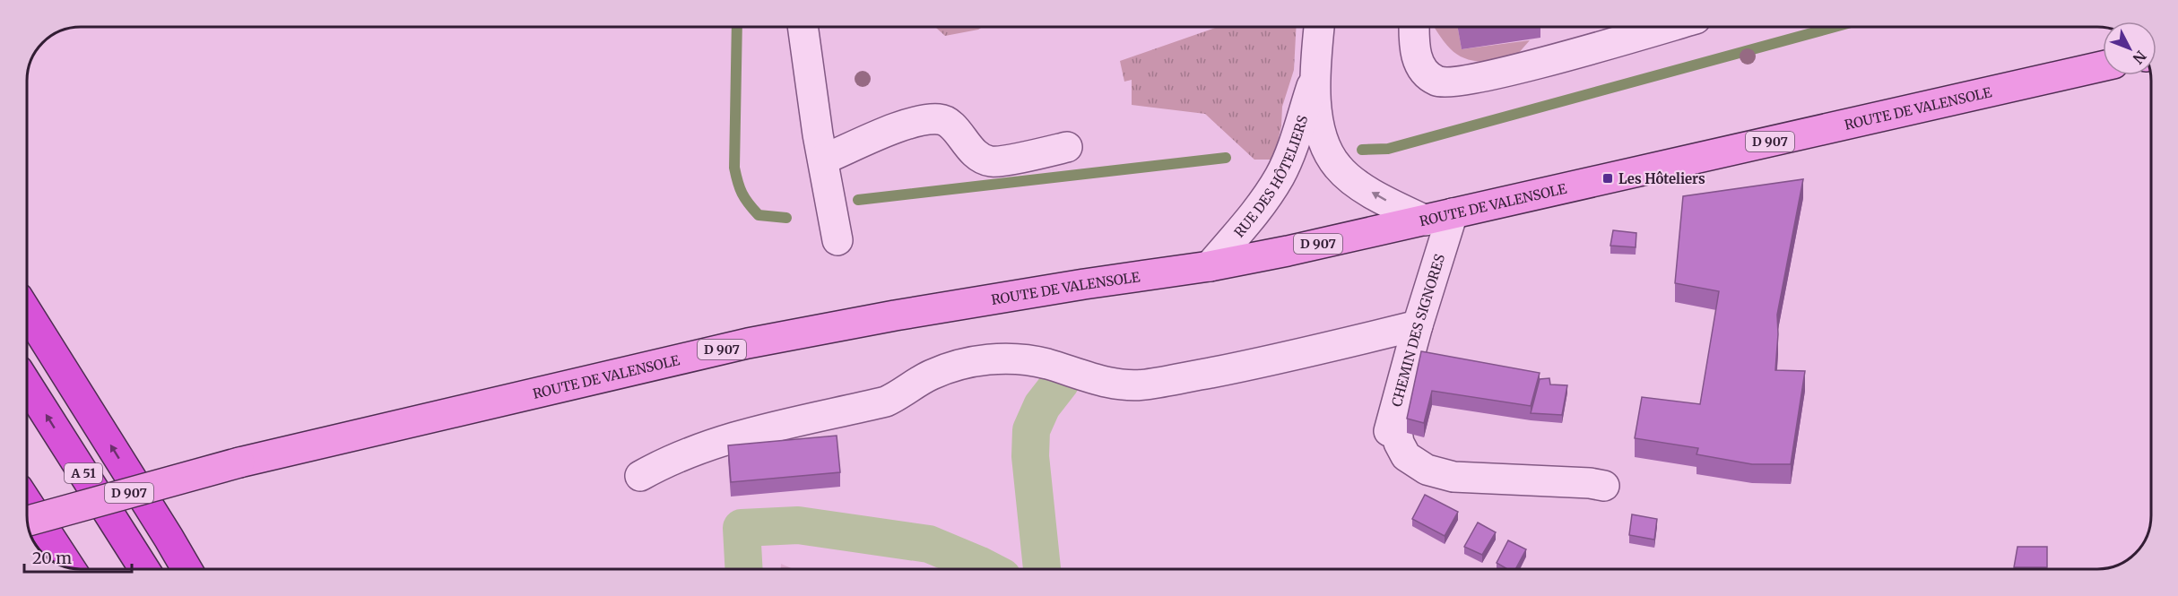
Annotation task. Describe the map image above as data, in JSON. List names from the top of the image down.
{
  "streets": {
    "highway": ["A 51"],
    "main road": ["ROUTE DE VALENSOLE", "D 907"],
    "street": ["RUE DES HÔTELIERS", "CHEMIN DES SIGNORES"]
  },
  "crossings": [
    ["ROUTE DE VALENSOLE", "RUE DES HÔTELIERS"],
    ["ROUTE DE VALENSOLE", "CHEMIN DES SIGNORES"],
    ["RUE DES HÔTELIERS", "CHEMIN DES SIGNORES"]
  ],
  "one_way": ["RUE DES HÔTELIERS"],
  "places": {
    "transit": ["Les Hôteliers"]
  },
  "scale_bar": "20 m",
  "north": "bottom right"
}
